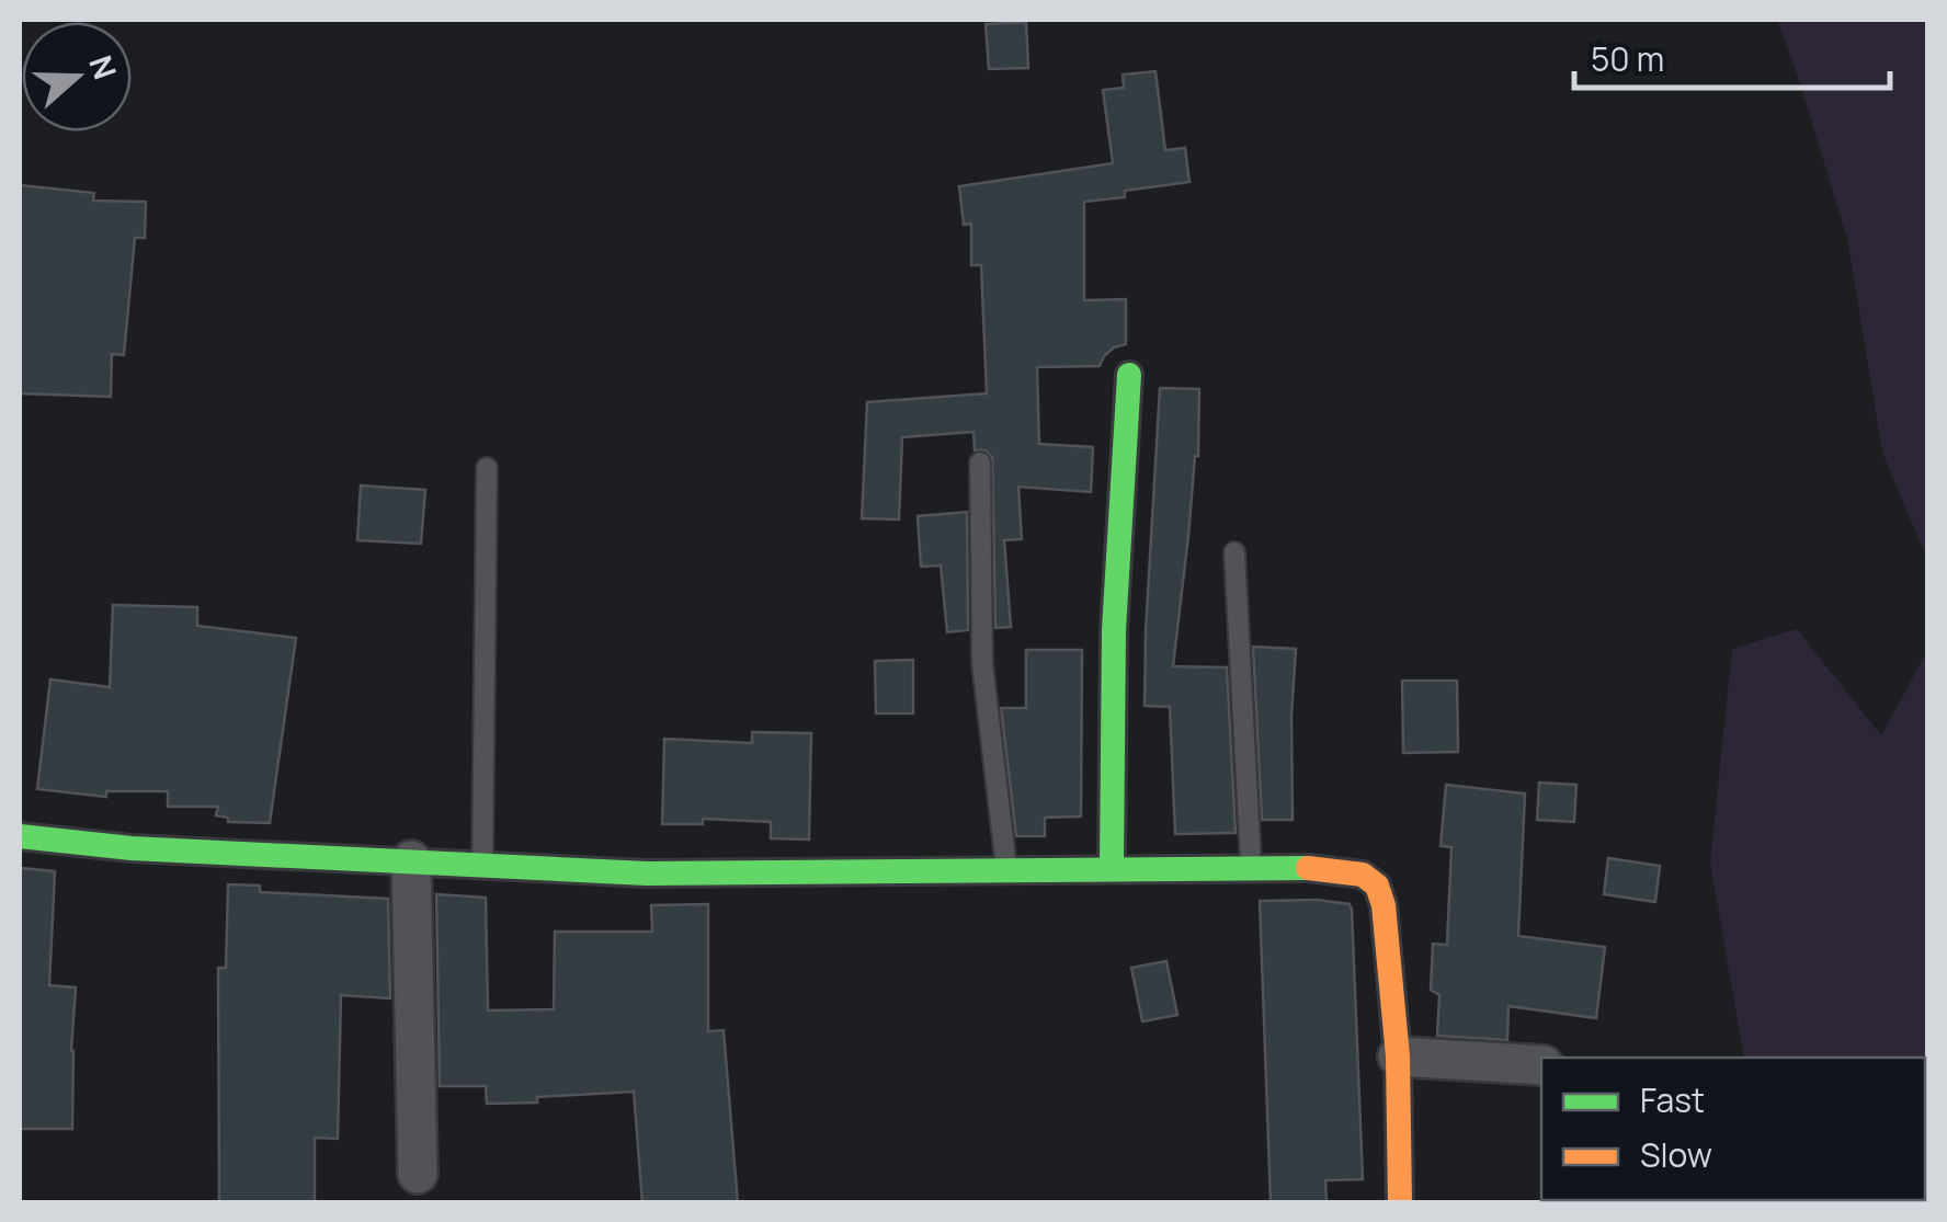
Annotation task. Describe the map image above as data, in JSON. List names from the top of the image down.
{
  "legend": ["Fast", "Slow"],
  "scale_bar": "50 m",
  "north": "right"
}
